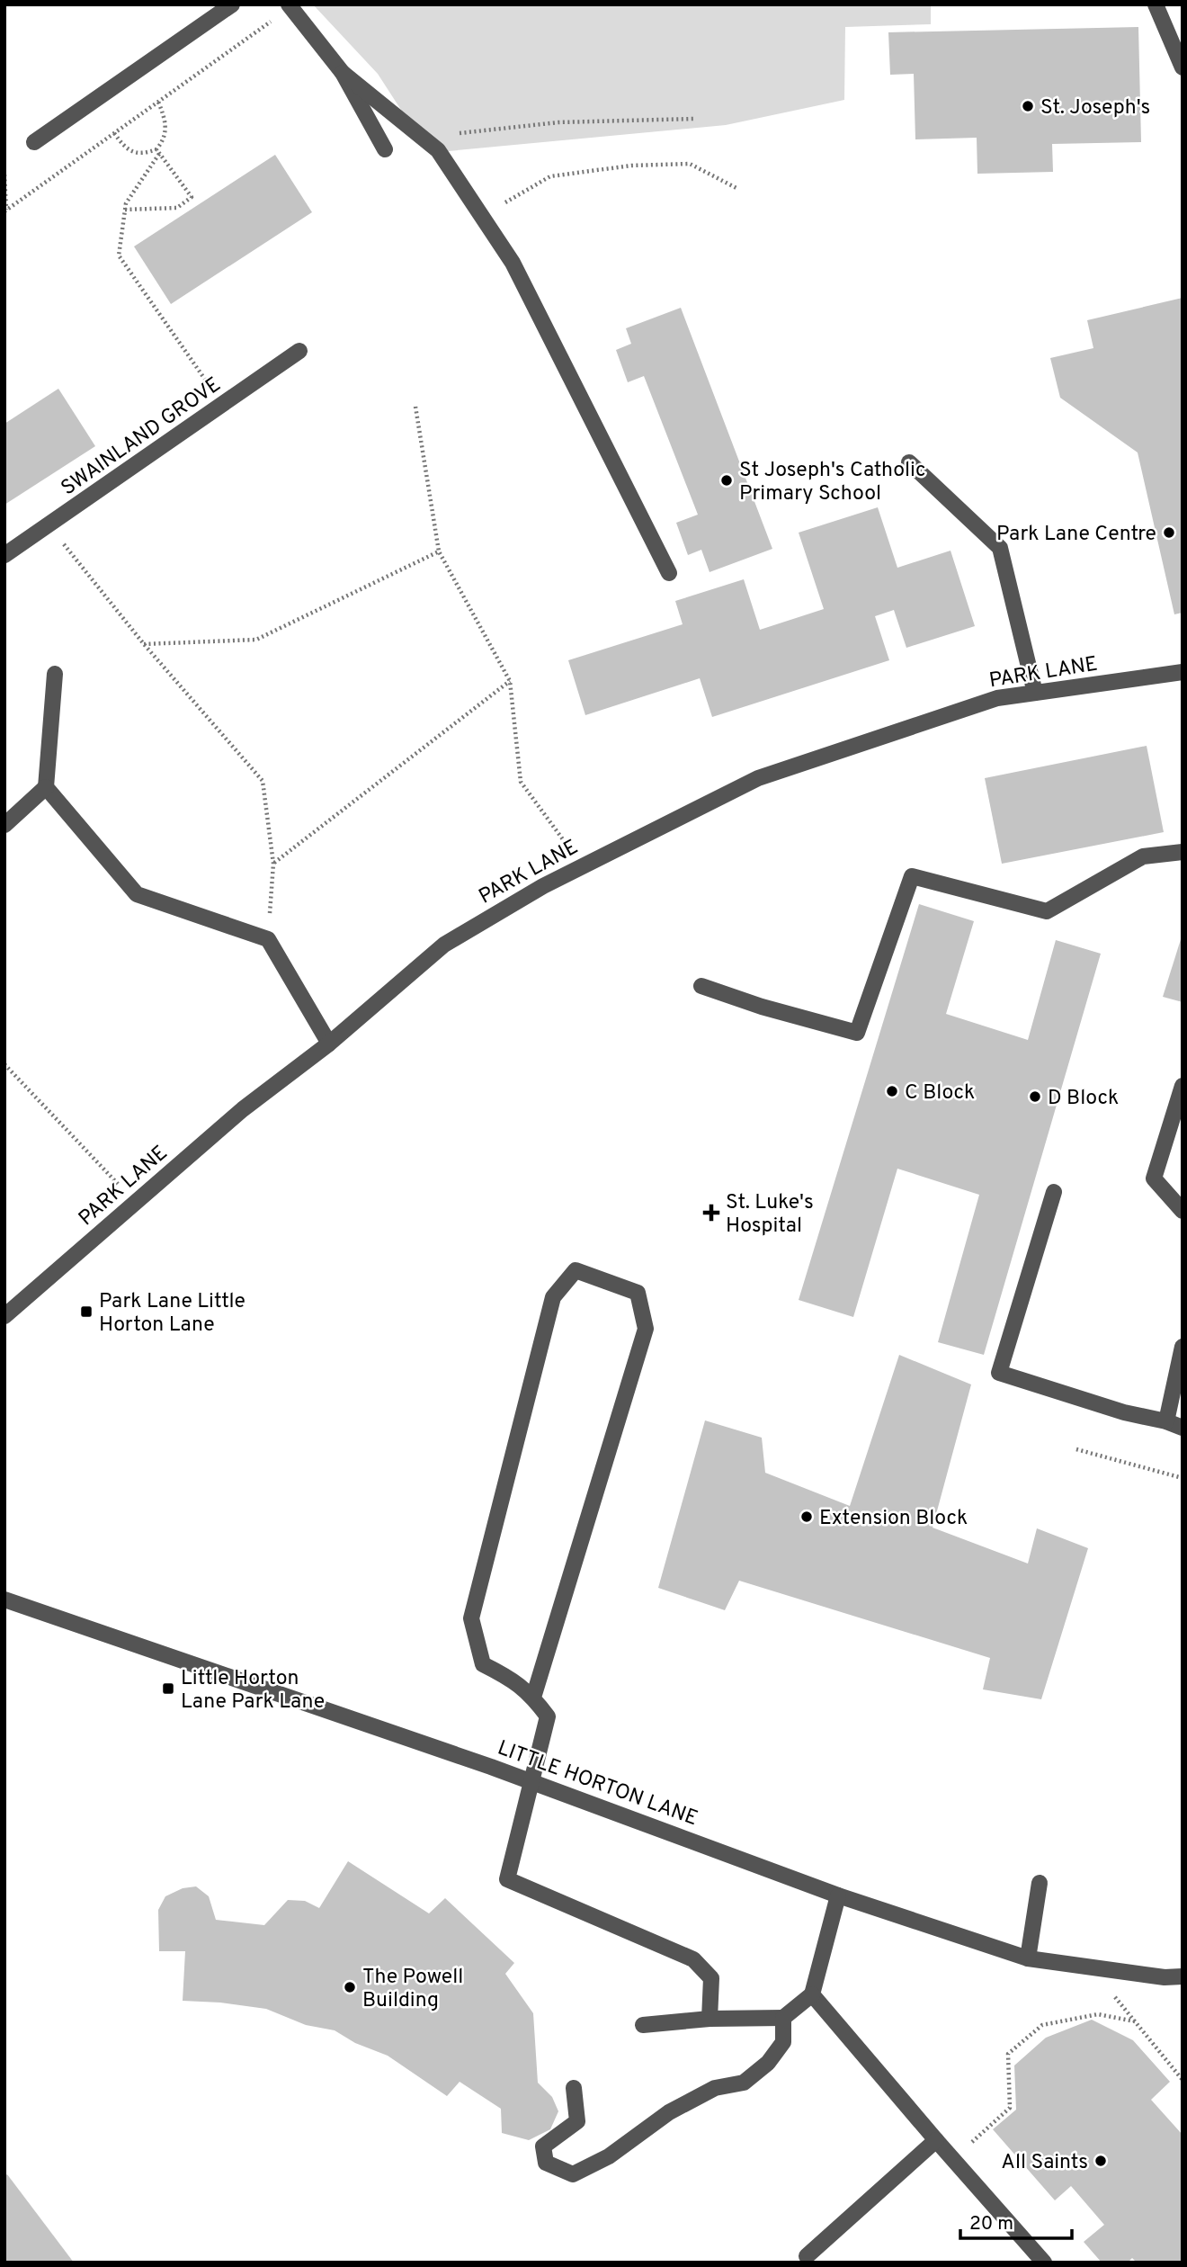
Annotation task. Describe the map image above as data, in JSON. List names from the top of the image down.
{
  "streets": {
    "street": ["SWAINLAND GROVE", "PARK LANE", "LITTLE HORTON LANE"]
  },
  "places": {
    "other": [
      "St. Joseph's",
      "St Joseph's Catholic Primary School",
      "Park Lane Centre",
      "C Block",
      "D Block",
      "Extension Block",
      "The Powell Building",
      "All Saints"
    ],
    "health": ["St. Luke's Hospital"],
    "transit": ["Park Lane Little Horton Lane", "Little Horton Lane Park Lane"]
  },
  "scale_bar": "20 m"
}
